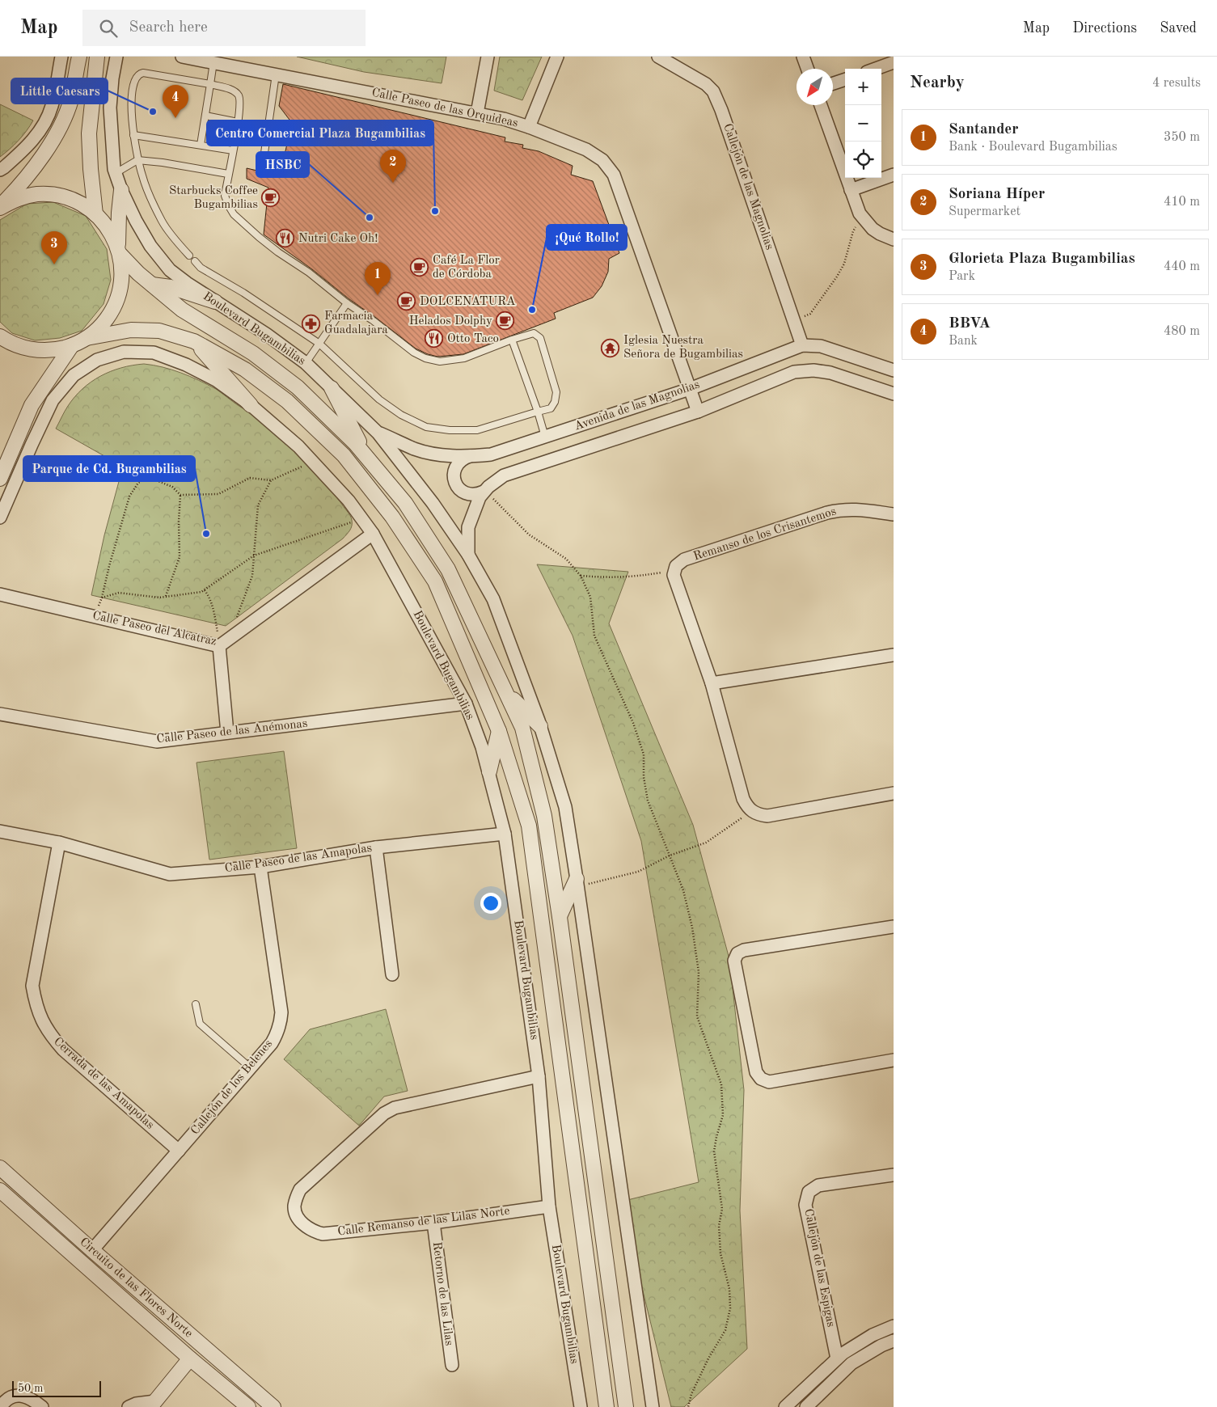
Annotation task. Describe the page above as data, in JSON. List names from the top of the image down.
{
  "streets": {
    "street": [
      "Calle Paseo de las Orquideas",
      "Callejón de las Magnolias",
      "Boulevard Bugambilias",
      "Avenida de las Magnolias",
      "Remanso de los Crisantemos",
      "Calle Paseo del Alcatraz",
      "Calle Paseo de las Anémonas",
      "Calle Paseo de las Amapolas",
      "Cerrada de las Amapolas",
      "Callejón de los Belenes",
      "Calle Remanso de las Lilas Norte",
      "Callejón de las Espigas",
      "Circuito de las Flores Norte",
      "Retorno de las Lilas"
    ]
  },
  "crossings": [
    ["Calle Paseo de las Orquideas", "Avenida de las Magnolias"],
    ["Callejón de las Magnolias", "Avenida de las Magnolias"],
    ["Boulevard Bugambilias", "Avenida de las Magnolias"],
    ["Boulevard Bugambilias", "Calle Paseo del Alcatraz"],
    ["Boulevard Bugambilias", "Calle Paseo de las Anémonas"],
    ["Boulevard Bugambilias", "Calle Paseo de las Amapolas"],
    ["Boulevard Bugambilias", "Calle Remanso de las Lilas Norte"],
    ["Calle Paseo de las Amapolas", "Cerrada de las Amapolas"],
    ["Calle Paseo de las Amapolas", "Callejón de los Belenes"],
    ["Cerrada de las Amapolas", "Callejón de los Belenes"],
    ["Callejón de los Belenes", "Circuito de las Flores Norte"],
    ["Calle Remanso de las Lilas Norte", "Retorno de las Lilas"]
  ],
  "places": {
    "other": [
      "Little Caesars",
      "Centro Comercial Plaza Bugambilias",
      "HSBC",
      "¡Qué Rollo!",
      "Parque de Cd. Bugambilias"
    ],
    "cafe": [
      "Starbucks Coffee Bugambilias",
      "Café La Flor de Córdoba",
      "DOLCENATURA",
      "Helados Dolphy"
    ],
    "restaurant": ["Nutri Cake Oh!", "Otto Taco"],
    "pharmacy": ["Farmacia Guadalajara"],
    "temple": ["Iglesia Nuestra Señora de Bugambilias"]
  },
  "scale_bar": "50 m",
  "north": "bottom left",
  "page": {
    "header": "Map",
    "search": "Search here",
    "nav": ["Map", "Directions", "Saved"],
    "heading": ["Nearby", "4 results"],
    "map_buttons": ["+", "−"],
    "pins": [
      "4",
      "2",
      "3",
      "1"
    ],
    "list": [
      {
        "mark": "1",
        "name": "Santander",
        "note": "Bank · Boulevard Bugambilias",
        "value": "350 m"
      },
      {
        "mark": "2",
        "name": "Soriana Híper",
        "note": "Supermarket",
        "value": "410 m"
      },
      {
        "mark": "3",
        "name": "Glorieta Plaza Bugambilias",
        "note": "Park",
        "value": "440 m"
      },
      {
        "mark": "4",
        "name": "BBVA",
        "note": "Bank",
        "value": "480 m"
      }
    ],
    "scale": "50 m"
  }
}
